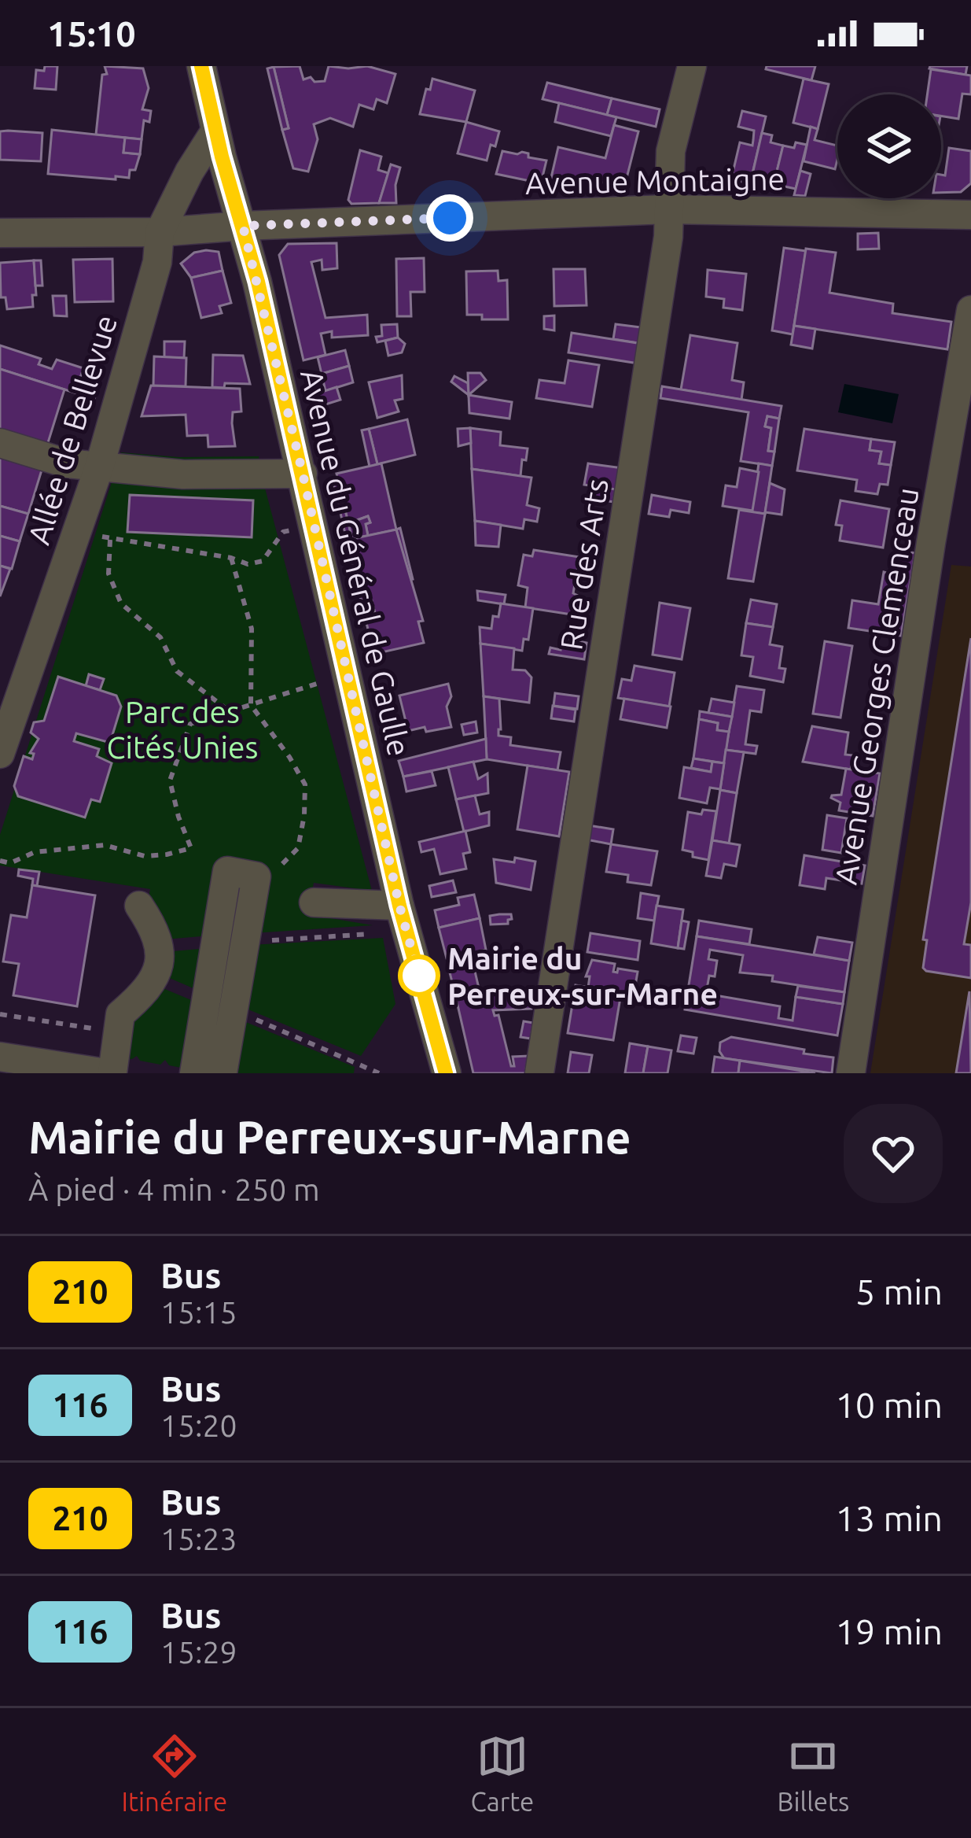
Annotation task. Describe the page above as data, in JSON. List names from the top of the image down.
{
  "streets": {
    "street": [
      "Avenue Montaigne",
      "Allée de Bellevue",
      "Avenue du Général de Gaulle",
      "Rue des Arts",
      "Avenue Georges Clemenceau"
    ]
  },
  "crossings": [
    ["Avenue Montaigne", "Allée de Bellevue"],
    ["Avenue Montaigne", "Avenue du Général de Gaulle"],
    ["Avenue Montaigne", "Rue des Arts"],
    ["Allée de Bellevue", "Avenue du Général de Gaulle"]
  ],
  "parks": ["Parc des Cités Unies"],
  "places": ["Mairie du Perreux-sur-Marne"],
  "lines": ["bus line 210"],
  "page": {
    "status": "15:10",
    "heading": ["Mairie du Perreux-sur-Marne", "À pied · 4 min · 250 m"],
    "list": [
      {
        "mark": "210",
        "name": "Bus",
        "note": "15:15",
        "value": "5 min"
      },
      {
        "mark": "116",
        "name": "Bus",
        "note": "15:20",
        "value": "10 min"
      },
      {
        "mark": "210",
        "name": "Bus",
        "note": "15:23",
        "value": "13 min"
      },
      {
        "mark": "116",
        "name": "Bus",
        "note": "15:29",
        "value": "19 min"
      }
    ],
    "tabs": ["Itinéraire", "Carte", "Billets"]
  }
}
